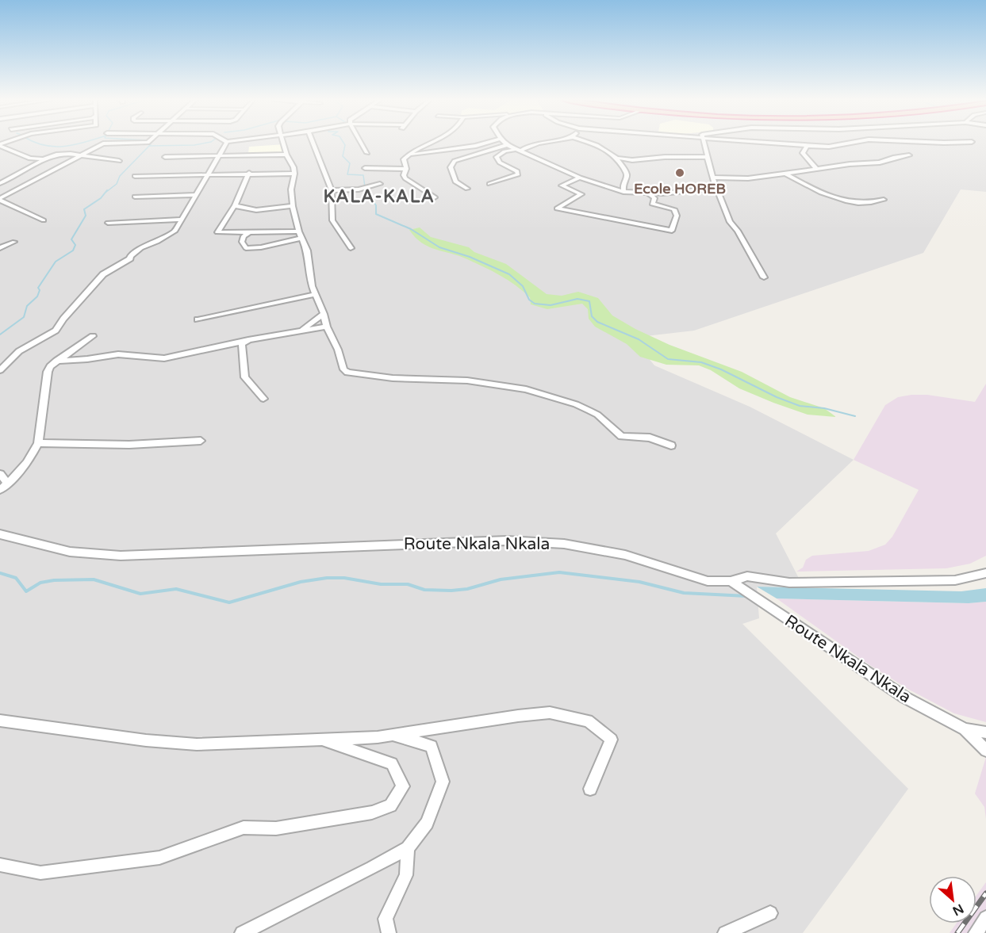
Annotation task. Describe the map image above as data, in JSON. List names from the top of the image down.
{
  "streets": {
    "street": ["Route Nkala Nkala"]
  },
  "districts": ["KALA-KALA"],
  "places": ["Ecole HOREB"],
  "north": "bottom right"
}
